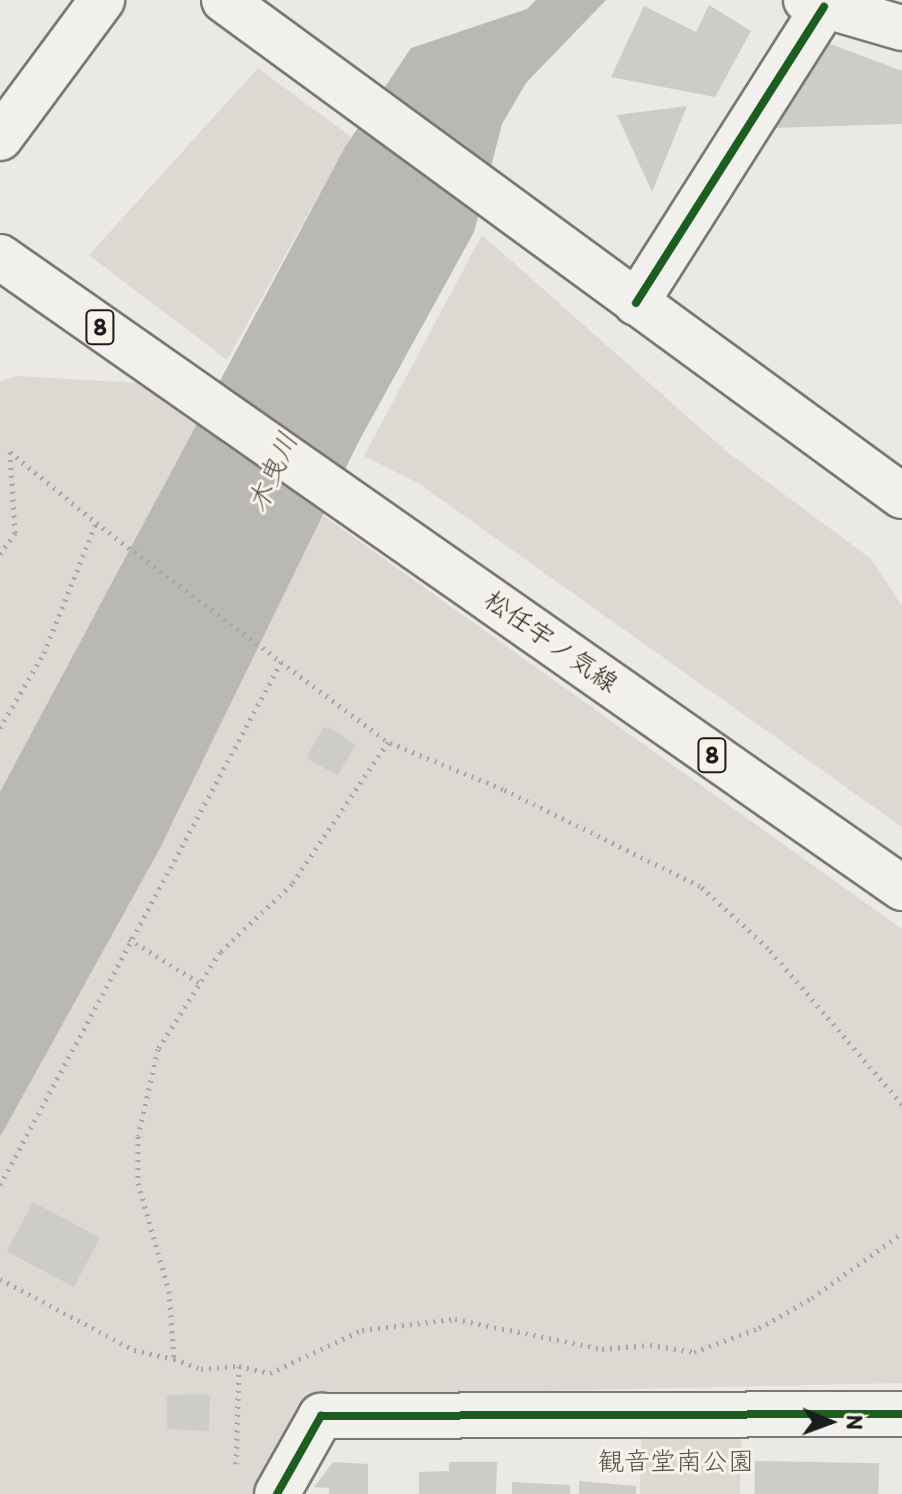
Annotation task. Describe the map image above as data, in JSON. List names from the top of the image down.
{
  "streets": {
    "main road": ["8", "松任宇ノ気線"]
  },
  "water": ["木曳川"],
  "parks": ["観音堂南公園"],
  "north": "right"
}
